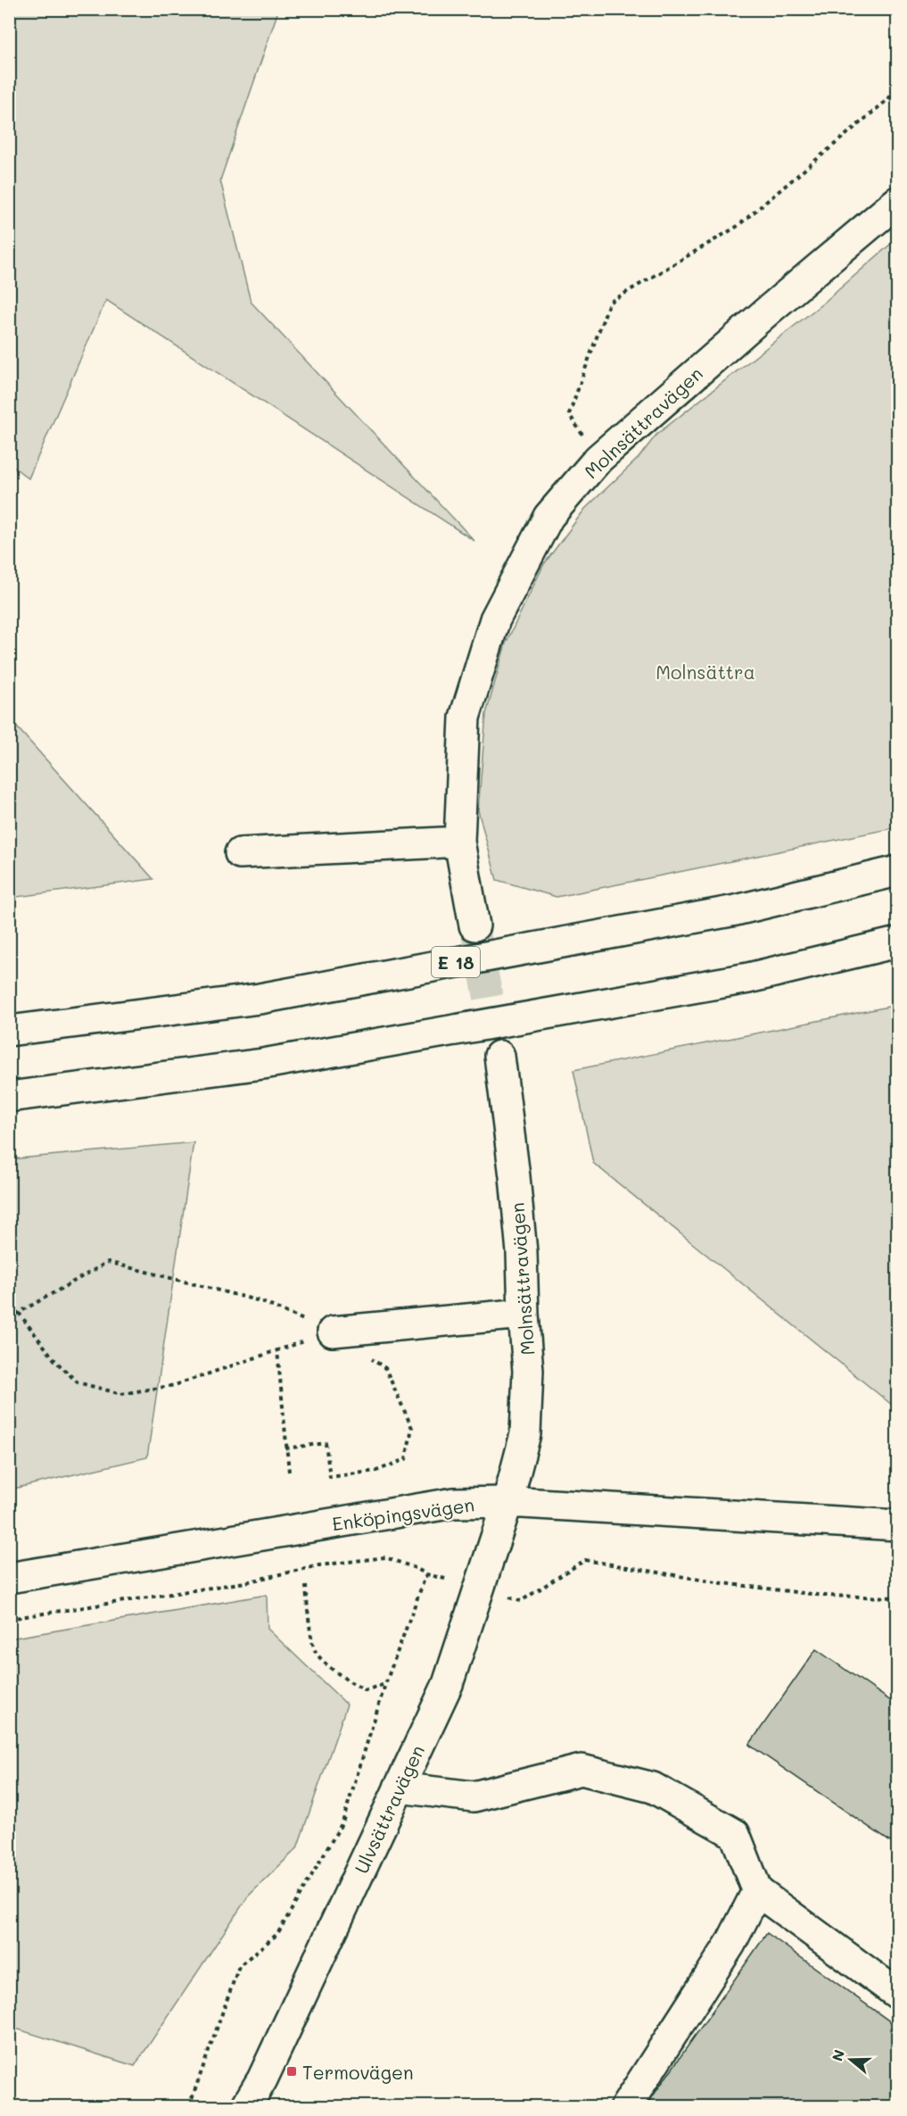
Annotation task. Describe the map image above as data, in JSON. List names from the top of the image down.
{
  "streets": {
    "main road": [
      "Molnsättravägen",
      "E 18",
      "Enköpingsvägen",
      "Ulvsättravägen"
    ]
  },
  "crossings": [
    ["Molnsättravägen", "Enköpingsvägen"],
    ["Molnsättravägen", "Ulvsättravägen"],
    ["Enköpingsvägen", "Ulvsättravägen"]
  ],
  "parks": ["Molnsättra"],
  "places": {
    "transit": ["Termovägen"]
  },
  "north": "left"
}
